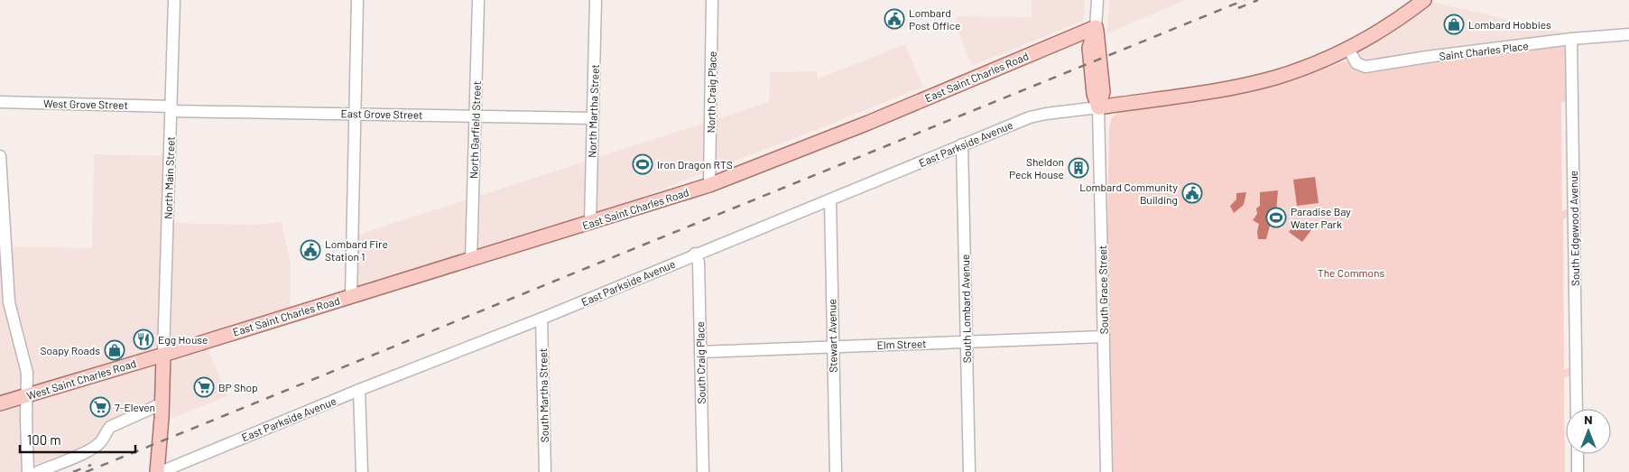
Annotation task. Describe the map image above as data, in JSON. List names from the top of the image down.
{
  "streets": {
    "main road": ["East Saint Charles Road", "West Saint Charles Road"],
    "street": [
      "Saint Charles Place",
      "North Craig Place",
      "West Grove Street",
      "North Martha Street",
      "East Grove Street",
      "North Garfield Street",
      "East Parkside Avenue",
      "North Main Street",
      "South Edgewood Avenue",
      "South Grace Street",
      "South Lombard Avenue",
      "Stewart Avenue",
      "Elm Street",
      "South Craig Place",
      "South Martha Street"
    ]
  },
  "crossings": [
    ["Saint Charles Place", "South Edgewood Avenue"],
    ["East Saint Charles Road", "North Craig Place"],
    ["East Saint Charles Road", "North Martha Street"],
    ["East Saint Charles Road", "North Garfield Street"],
    ["East Saint Charles Road", "North Main Street"],
    ["East Saint Charles Road", "West Saint Charles Road"],
    ["West Grove Street", "East Grove Street"],
    ["West Grove Street", "North Main Street"],
    ["North Martha Street", "East Grove Street"],
    ["East Grove Street", "North Garfield Street"],
    ["East Grove Street", "North Main Street"],
    ["East Parkside Avenue", "South Grace Street"],
    ["East Parkside Avenue", "South Lombard Avenue"],
    ["East Parkside Avenue", "Stewart Avenue"],
    ["East Parkside Avenue", "South Craig Place"],
    ["East Parkside Avenue", "South Martha Street"],
    ["North Main Street", "West Saint Charles Road"],
    ["South Grace Street", "Elm Street"],
    ["South Lombard Avenue", "Elm Street"],
    ["Stewart Avenue", "Elm Street"],
    ["Elm Street", "South Craig Place"]
  ],
  "parks": ["The Commons"],
  "places": {
    "public building": ["Lombard Post Office", "Lombard Community Building", "Lombard Fire Station 1"],
    "shop": ["Lombard Hobbies", "Soapy Roads"],
    "sports": ["Iron Dragon RTS", "Paradise Bay Water Park"],
    "building": ["Sheldon Peck House"],
    "restaurant": ["Egg House"],
    "supermarket": ["BP Shop", "7-Eleven"]
  },
  "scale_bar": "100 m",
  "north": "top"
}
